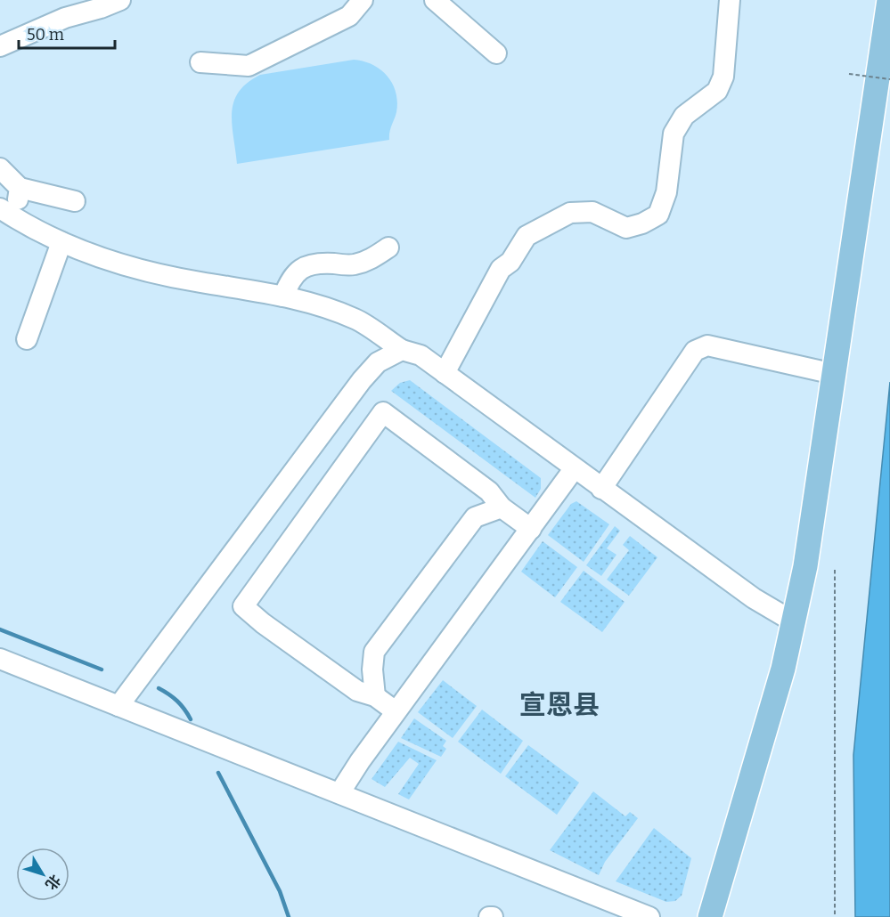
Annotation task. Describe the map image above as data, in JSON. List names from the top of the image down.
{
  "districts": ["宣恩县"],
  "scale_bar": "50 m",
  "north": "bottom right"
}
